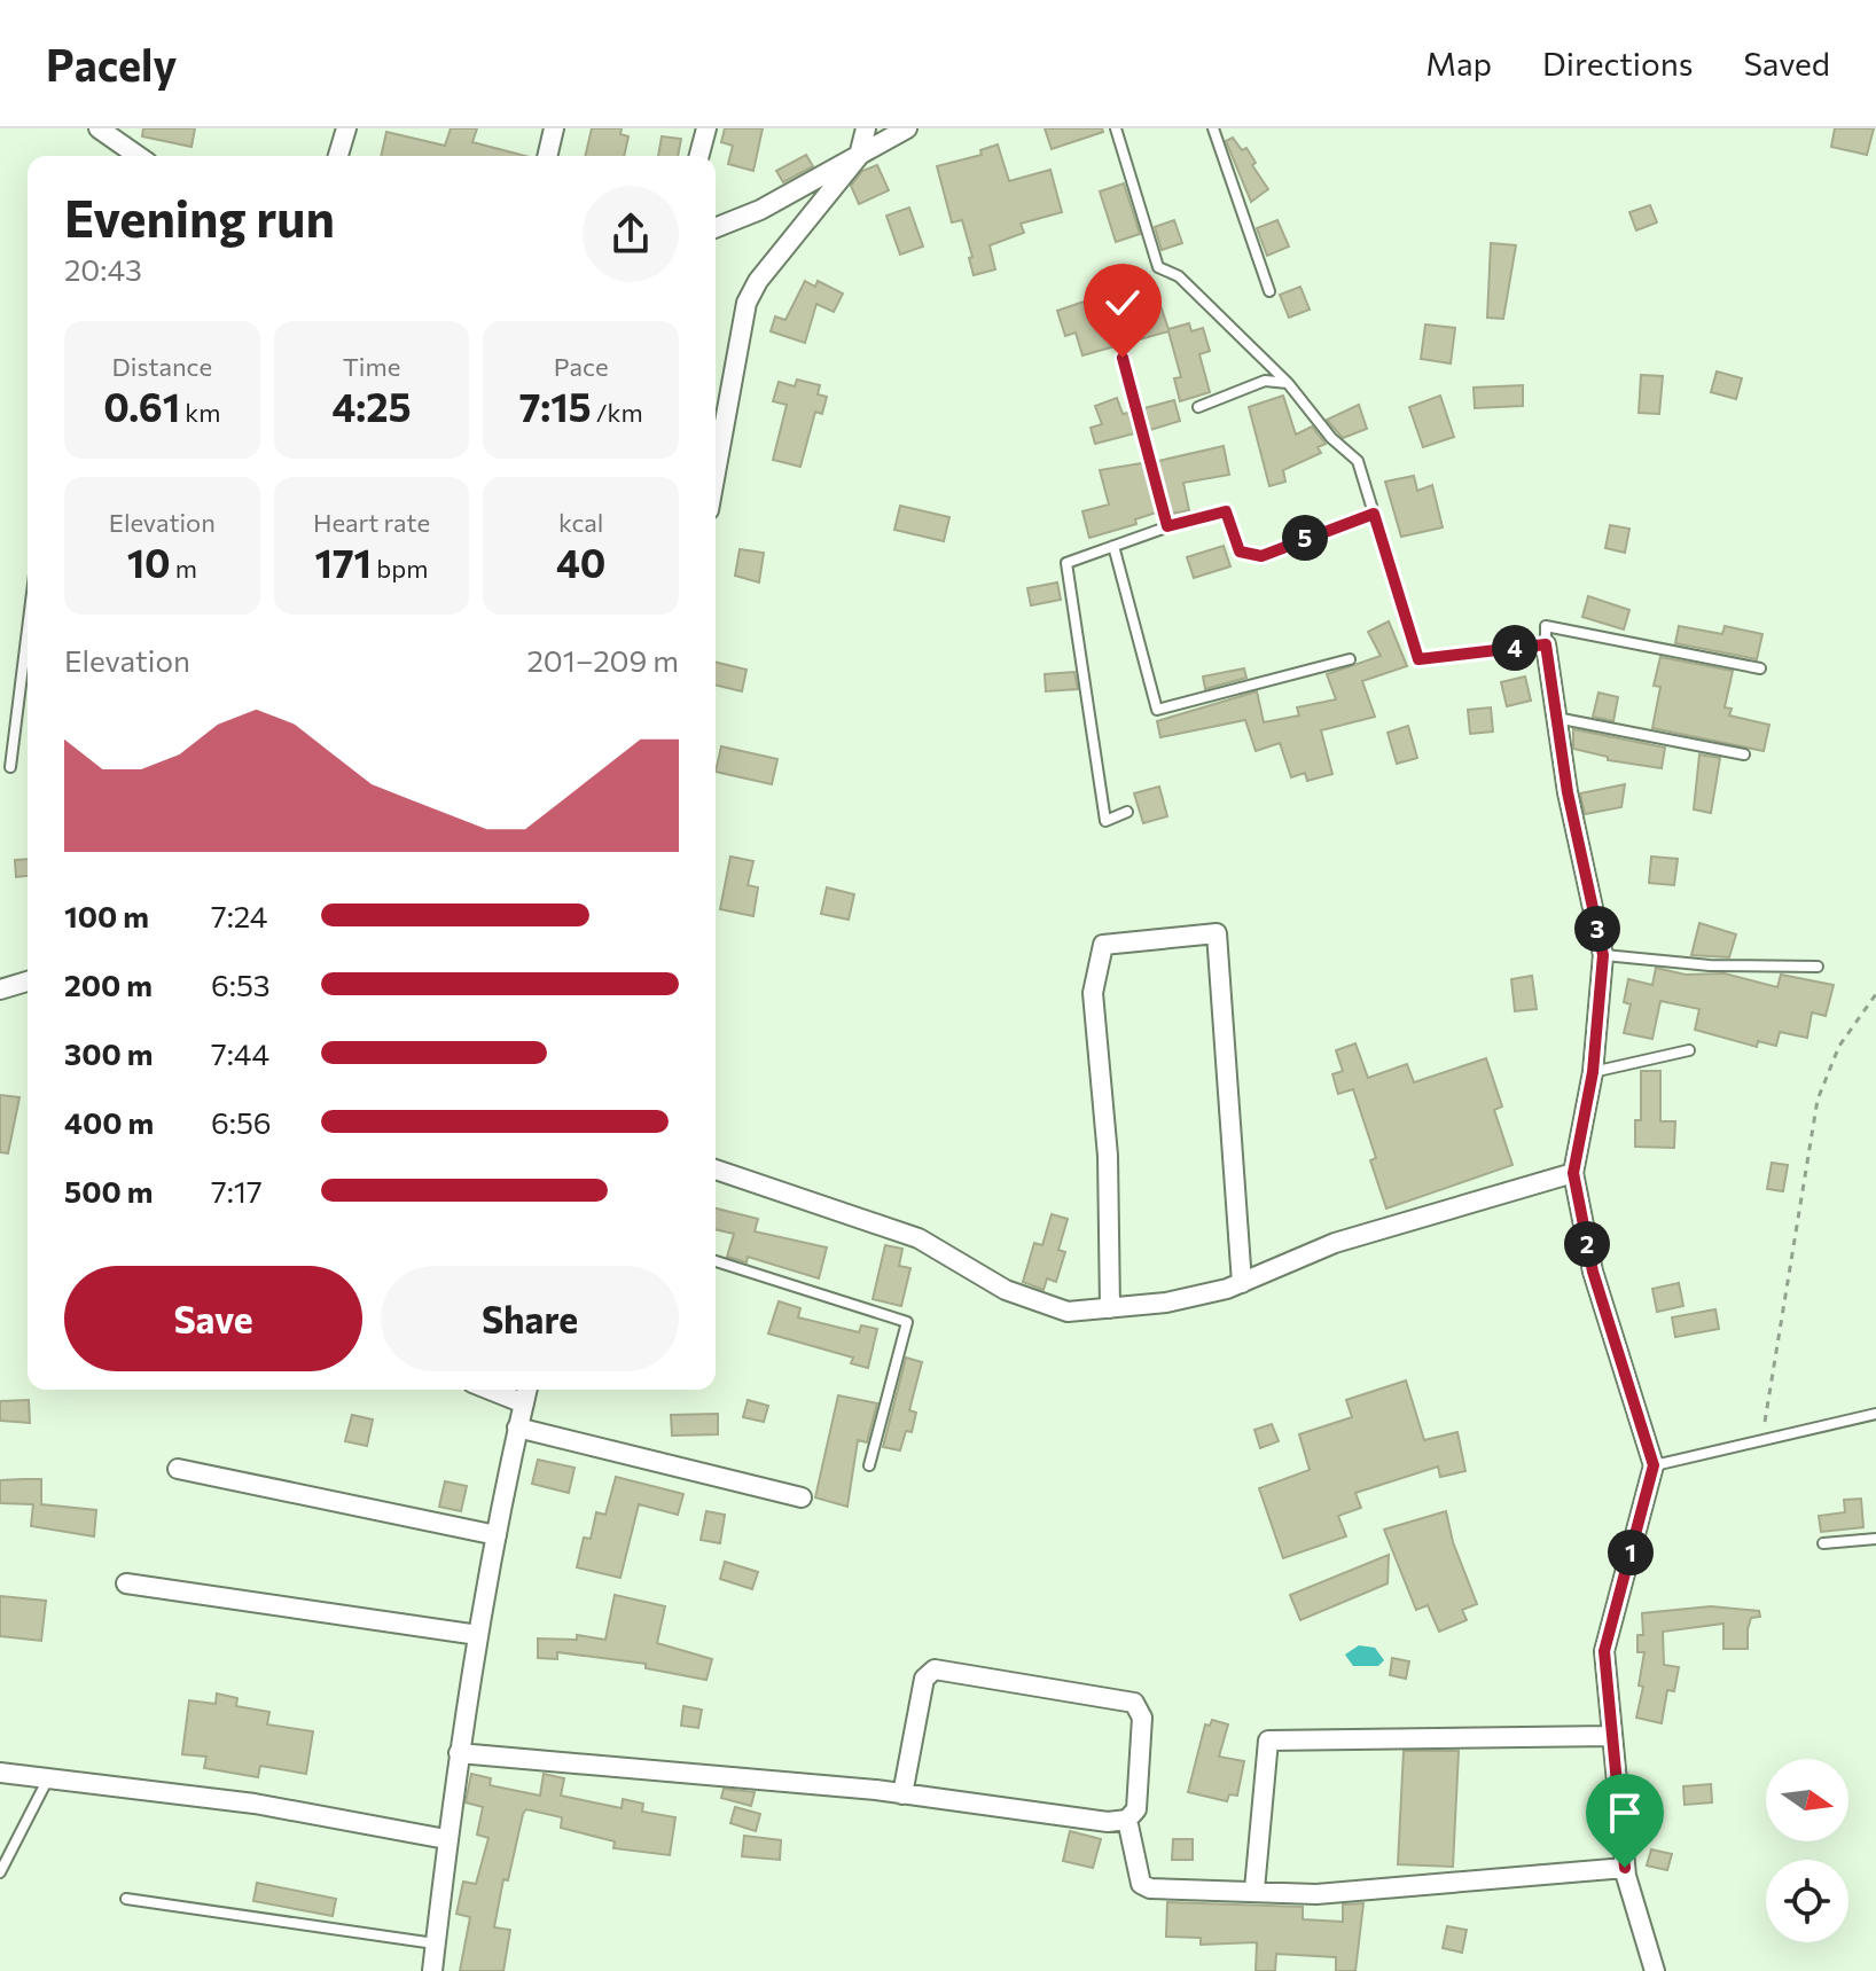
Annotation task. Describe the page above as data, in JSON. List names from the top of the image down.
{
  "north": "right",
  "page": {
    "header": "Pacely",
    "nav": ["Map", "Directions", "Saved"],
    "heading": ["Evening run", "20:43"],
    "stats": [
      ["Distance", "0.61 km"],
      ["Time", "4:25"],
      ["Pace", "7:15 /km"],
      ["Elevation", "10 m"],
      ["Heart rate", "171 bpm"],
      ["kcal", "40"]
    ],
    "pins": [
      "5",
      "4",
      "3",
      "2",
      "1"
    ],
    "chart": ["Elevation", "201–209 m"],
    "list": [
      {
        "name": "100 m",
        "note": "7:24"
      },
      {
        "name": "200 m",
        "note": "6:53"
      },
      {
        "name": "300 m",
        "note": "7:44"
      },
      {
        "name": "400 m",
        "note": "6:56"
      },
      {
        "name": "500 m",
        "note": "7:17"
      }
    ],
    "buttons": ["Save", "Share"]
  }
}
